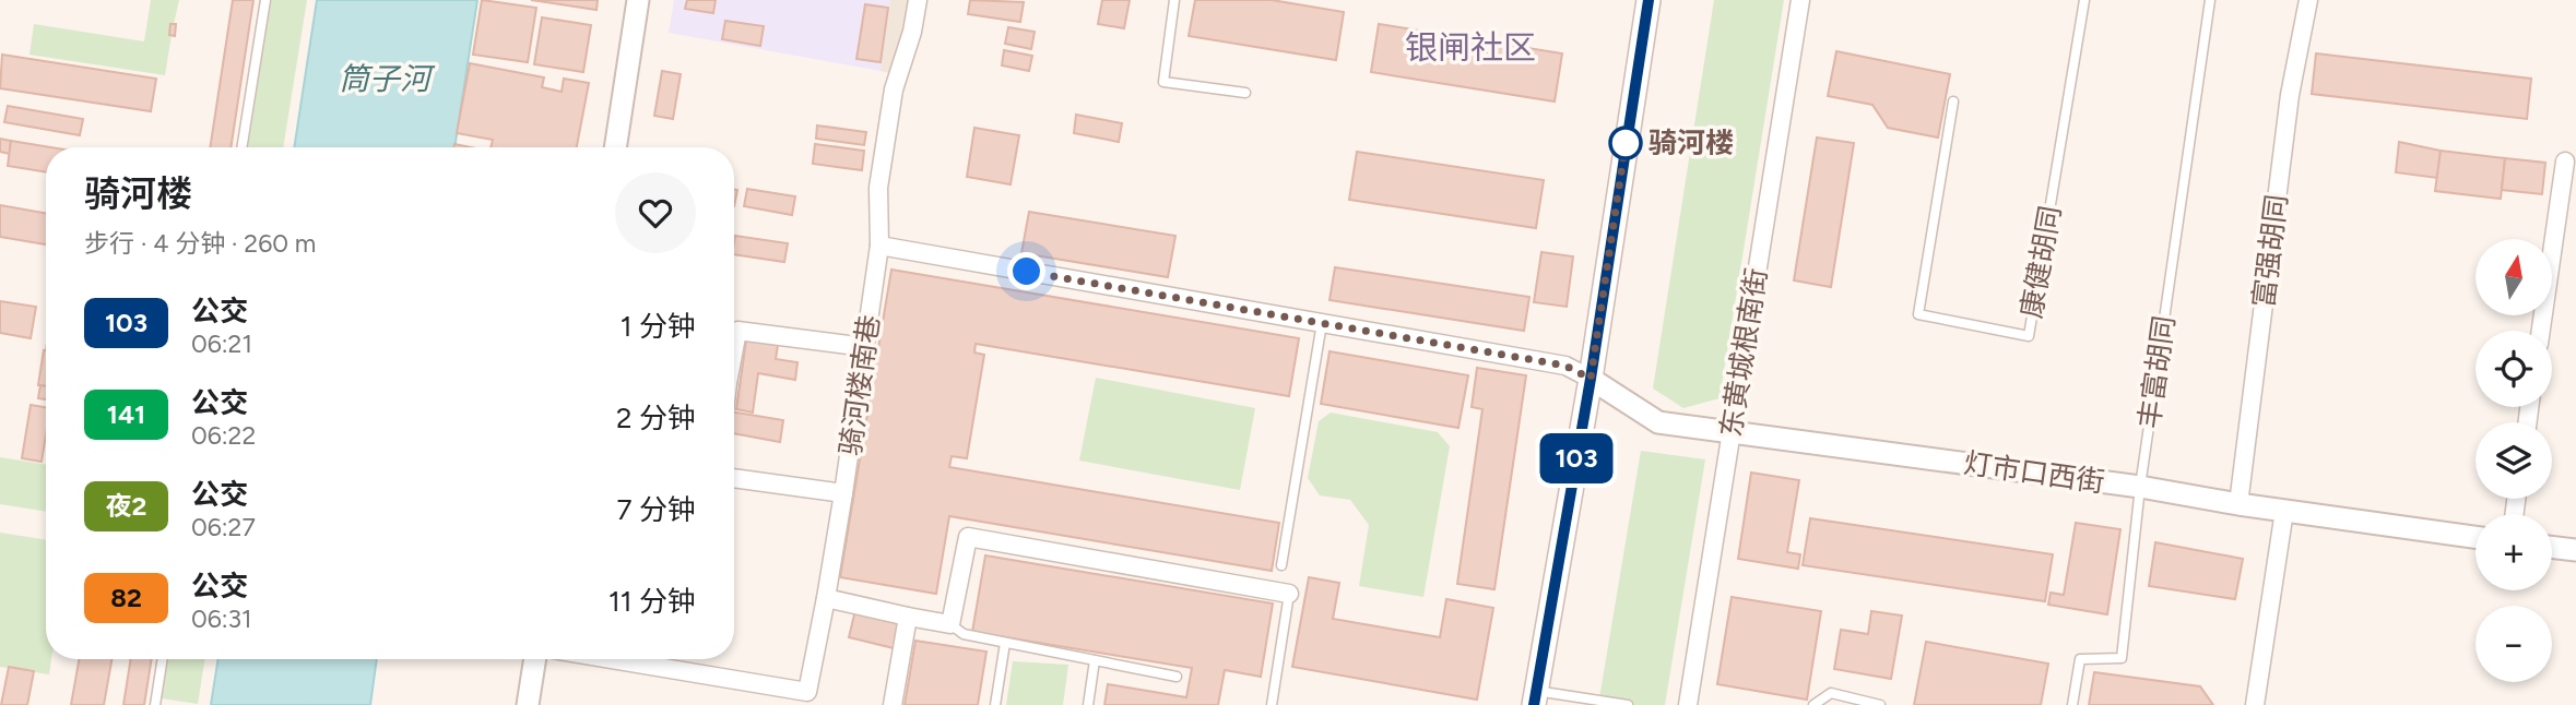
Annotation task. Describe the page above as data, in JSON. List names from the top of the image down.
{
  "streets": {
    "street": [
      "富强胡同",
      "东黄城根南街",
      "骑河楼南巷",
      "灯市口西街"
    ],
    "lane": ["康健胡同", "丰富胡同"]
  },
  "crossings": [
    ["富强胡同", "灯市口西街"],
    ["东黄城根南街", "灯市口西街"],
    ["丰富胡同", "灯市口西街"]
  ],
  "districts": ["银闸社区"],
  "water": ["筒子河"],
  "places": ["骑河楼"],
  "lines": ["bus line 103"],
  "north": "top",
  "page": {
    "on_map": "103",
    "heading": ["骑河楼", "步行 · 4 分钟 · 260 m"],
    "map_buttons": ["+", "−"],
    "list": [
      {
        "mark": "103",
        "name": "公交",
        "note": "06:21",
        "value": "1 分钟"
      },
      {
        "mark": "141",
        "name": "公交",
        "note": "06:22",
        "value": "2 分钟"
      },
      {
        "mark": "夜2",
        "name": "公交",
        "note": "06:27",
        "value": "7 分钟"
      },
      {
        "mark": "82",
        "name": "公交",
        "note": "06:31",
        "value": "11 分钟"
      }
    ]
  }
}
